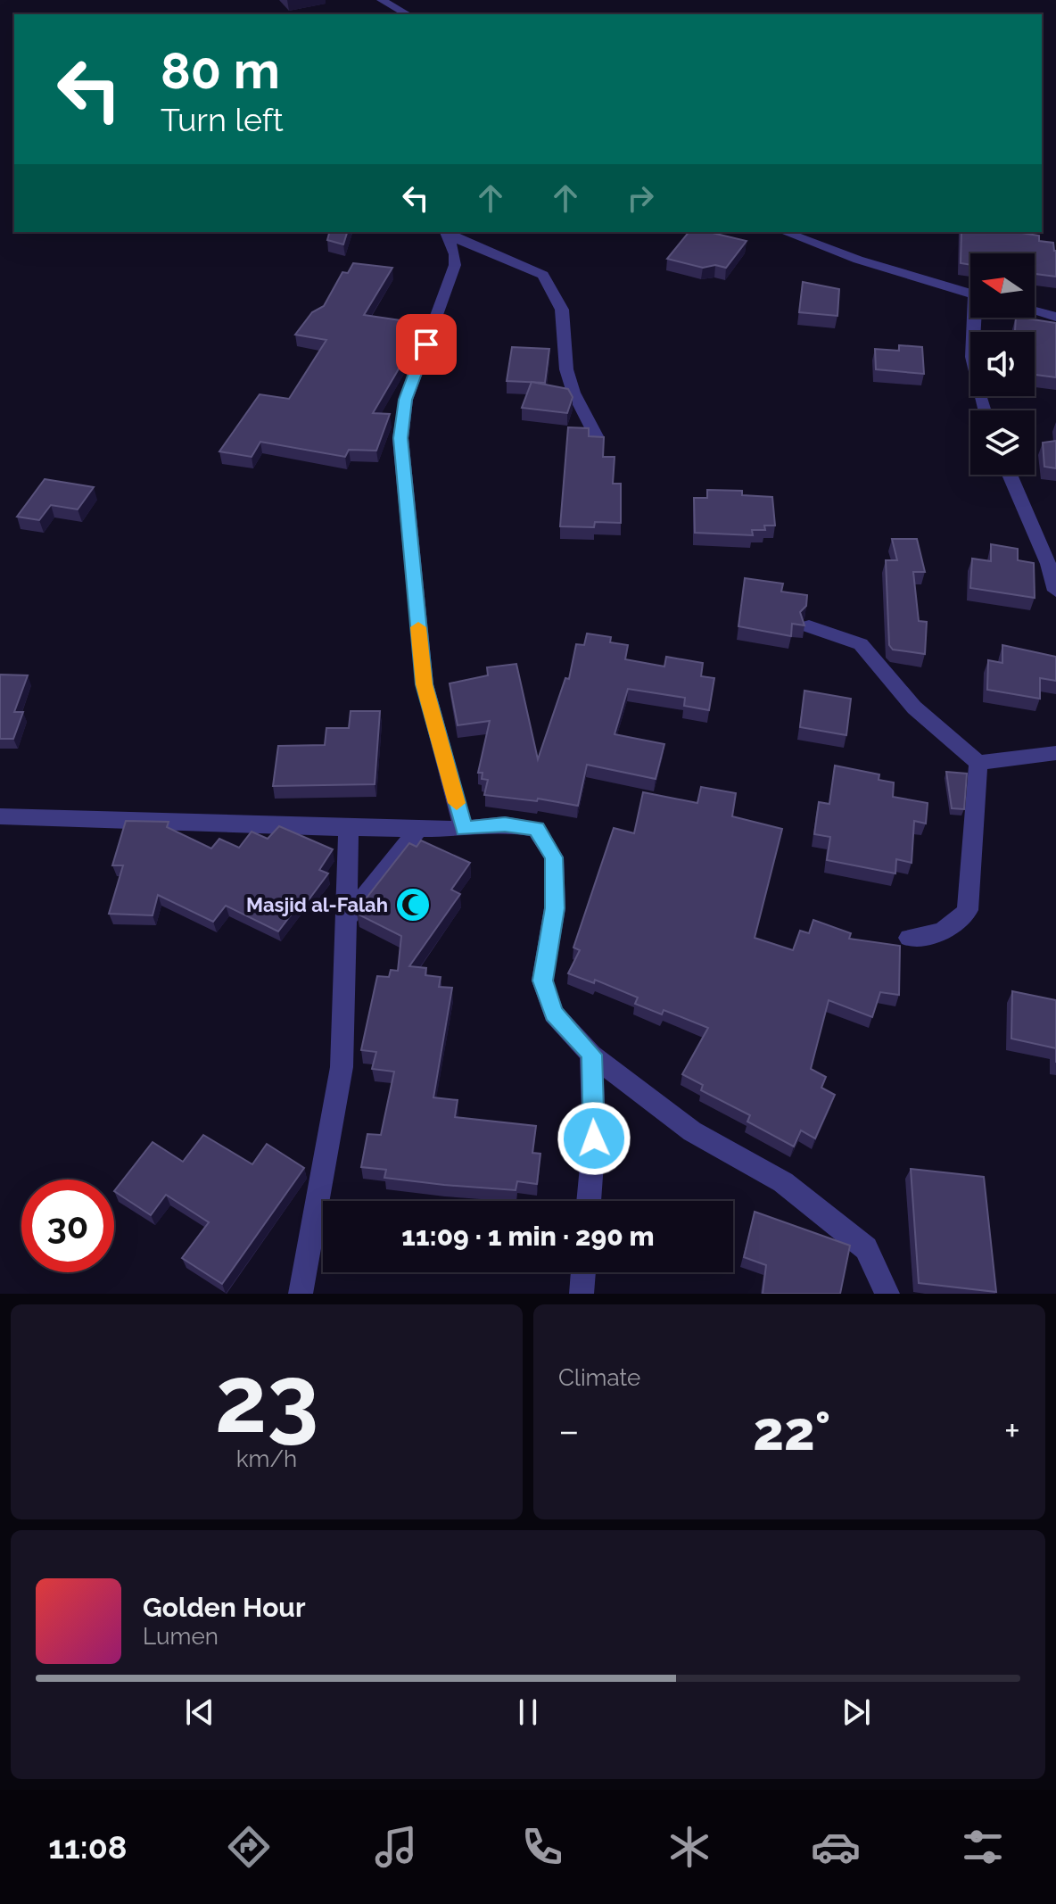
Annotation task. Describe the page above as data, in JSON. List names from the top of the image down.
{
  "places": {
    "mosque": ["Masjid al-Falah"]
  },
  "north": "left",
  "page": {
    "turn": ["80 m", "Turn left"],
    "limit": "30",
    "trip": "11:09 · 1 min · 290 m",
    "tile": [
      ["23", "km/h"],
      "Climate"
    ],
    "heat": ["−", "22°", "+"],
    "song": ["Golden Hour", "Lumen"],
    "tabs": "11:08"
  }
}
